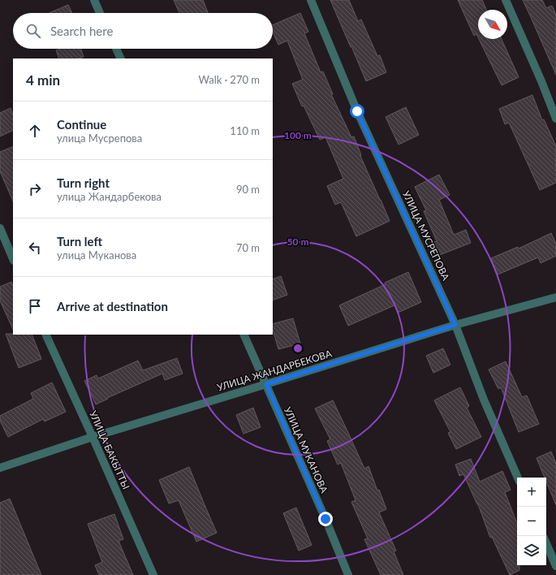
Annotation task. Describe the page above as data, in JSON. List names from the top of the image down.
{
  "streets": {
    "street": [
      "УЛИЦА МУСРЕПОВА",
      "УЛИЦА ЖАНДАРБЕКОВА",
      "УЛИЦА БАКЫТТЫ",
      "УЛИЦА МУКАНОВА"
    ]
  },
  "crossings": [
    ["УЛИЦА МУСРЕПОВА", "УЛИЦА ЖАНДАРБЕКОВА"],
    ["УЛИЦА ЖАНДАРБЕКОВА", "УЛИЦА БАКЫТТЫ"],
    ["УЛИЦА ЖАНДАРБЕКОВА", "УЛИЦА МУКАНОВА"]
  ],
  "north": "bottom right",
  "page": {
    "search": "Search here",
    "heading": ["4 min", "Walk · 270 m"],
    "list": [
      ["Continue", "улица Мусрепова", "110 m"],
      ["Turn right", "улица Жандарбекова", "90 m"],
      ["Turn left", "улица Муканова", "70 m"],
      "Arrive at destination"
    ],
    "map_buttons": ["+", "−"]
  },
  "rings": ["100 m", "50 m"]
}
